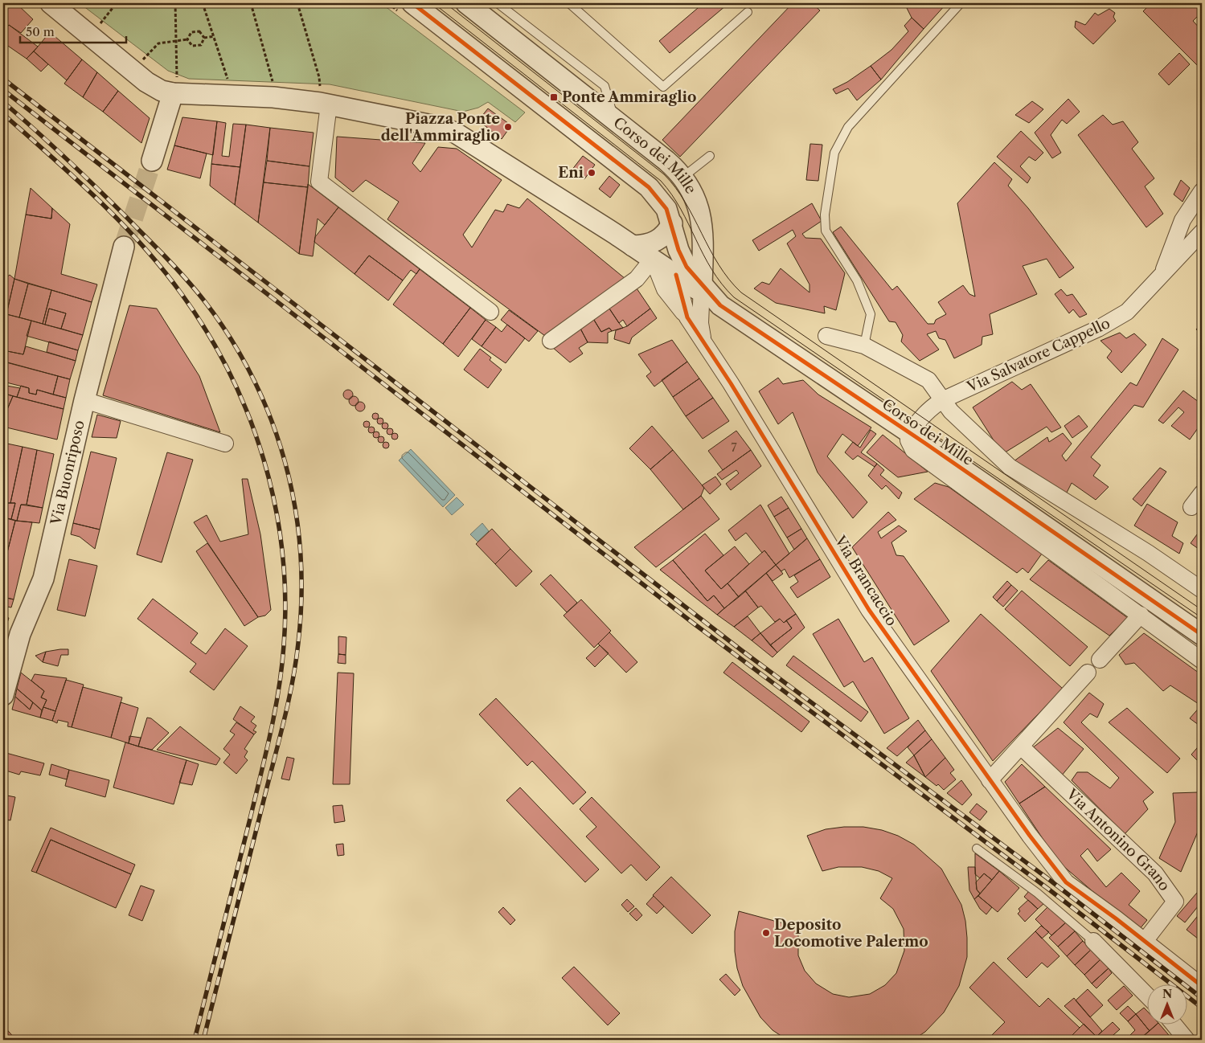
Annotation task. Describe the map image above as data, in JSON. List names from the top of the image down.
{
  "streets": {
    "street": [
      "Corso dei Mille",
      "Via Salvatore Cappello",
      "Via Buonriposo",
      "Via Brancaccio",
      "Via Antonino Grano"
    ]
  },
  "crossings": [
    ["Corso dei Mille", "Via Salvatore Cappello"],
    ["Via Brancaccio", "Via Antonino Grano"]
  ],
  "places": {
    "transit": ["Ponte Ammiraglio"],
    "other": ["Piazza Ponte dell'Ammiraglio", "Eni", "Deposito Locomotive Palermo"]
  },
  "house_numbers": ["7"],
  "scale_bar": "50 m",
  "north": "top"
}
